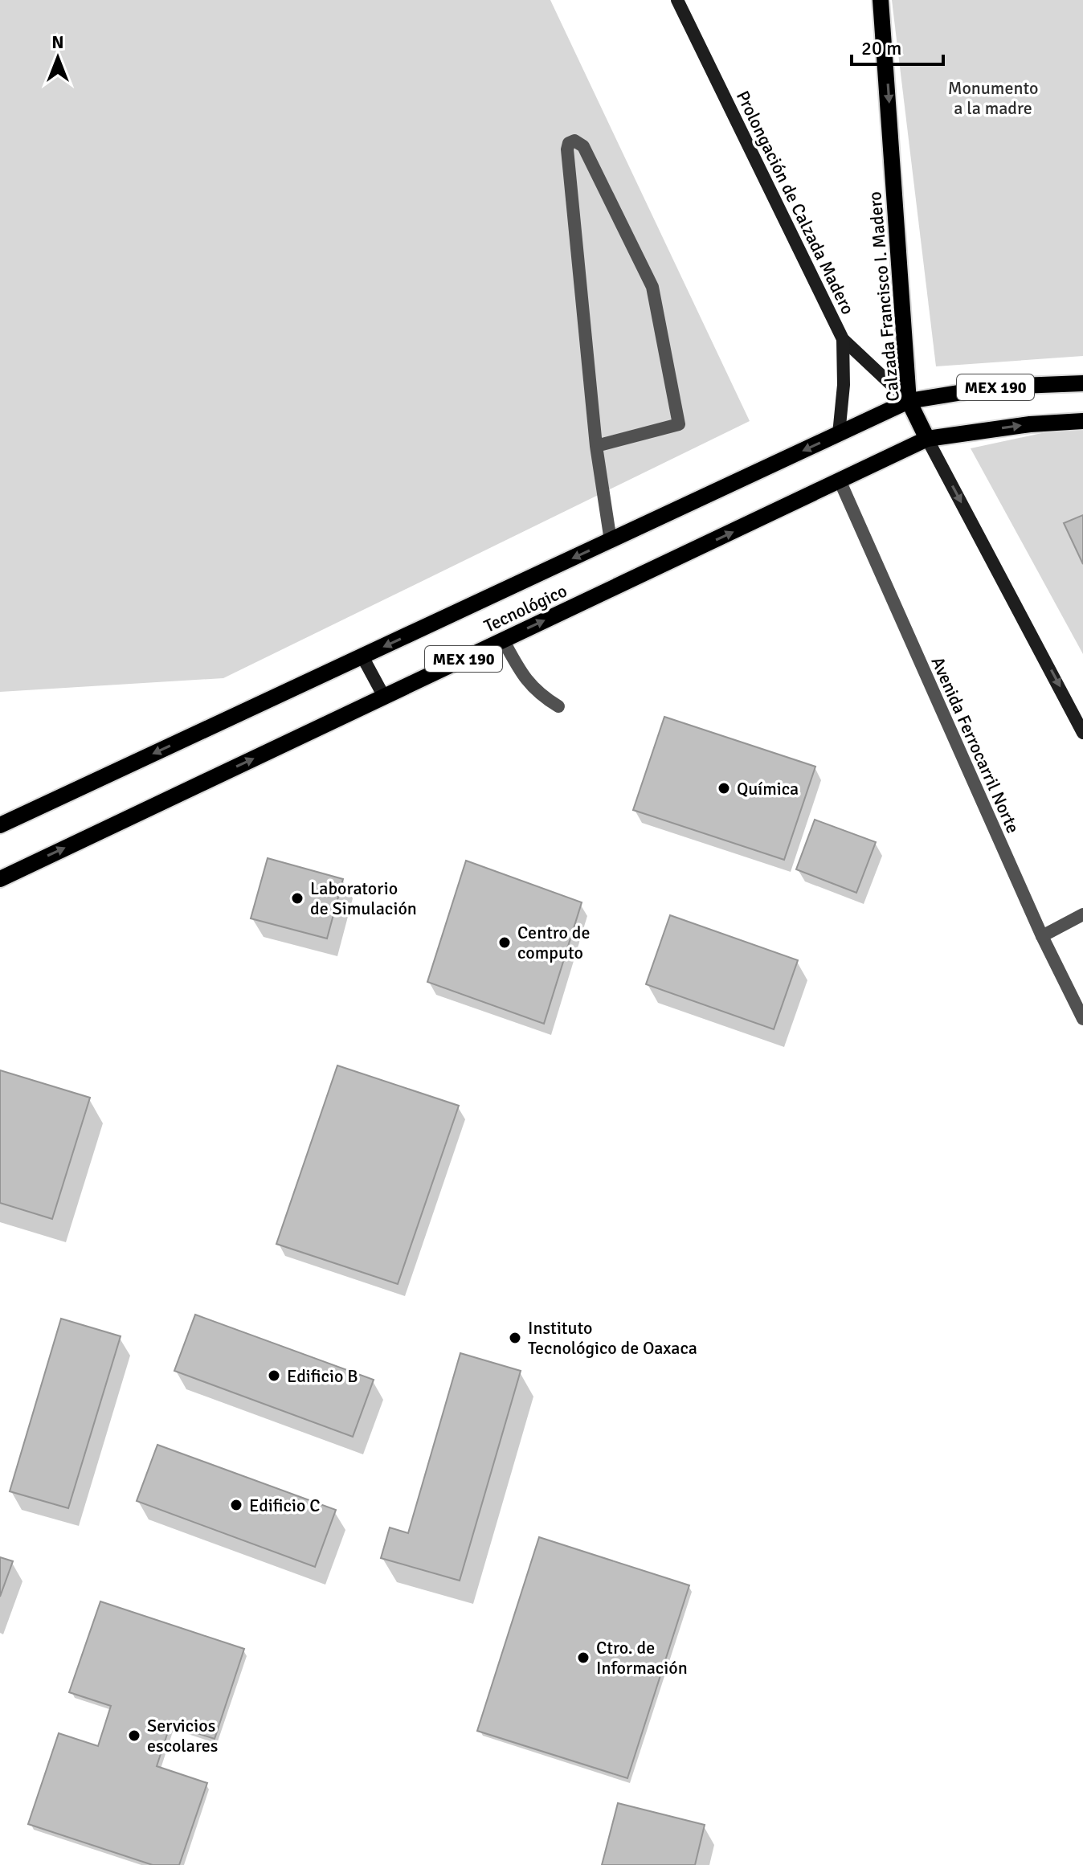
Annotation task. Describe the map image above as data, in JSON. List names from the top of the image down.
{
  "streets": {
    "main road": [
      "Prolongación de Calzada Madero",
      "Calzada Francisco I. Madero",
      "MEX 190",
      "Tecnológico"
    ],
    "street": ["Avenida Ferrocarril Norte"]
  },
  "crossings": [
    ["Prolongación de Calzada Madero", "Calzada Francisco I. Madero"],
    ["Prolongación de Calzada Madero", "MEX 190"],
    ["Prolongación de Calzada Madero", "Tecnológico"],
    ["Calzada Francisco I. Madero", "MEX 190"],
    ["Calzada Francisco I. Madero", "Tecnológico"],
    ["MEX 190", "Tecnológico"],
    ["Tecnológico", "Avenida Ferrocarril Norte"]
  ],
  "one_way": ["Calzada Francisco I. Madero"],
  "parks": ["Monumento a la madre"],
  "places": [
    "Química",
    "Laboratorio de Simulación",
    "Centro de computo",
    "Instituto Tecnológico de Oaxaca",
    "Edificio B",
    "Edificio C",
    "Ctro. de Información",
    "Servicios escolares"
  ],
  "scale_bar": "20 m",
  "north": "top"
}
